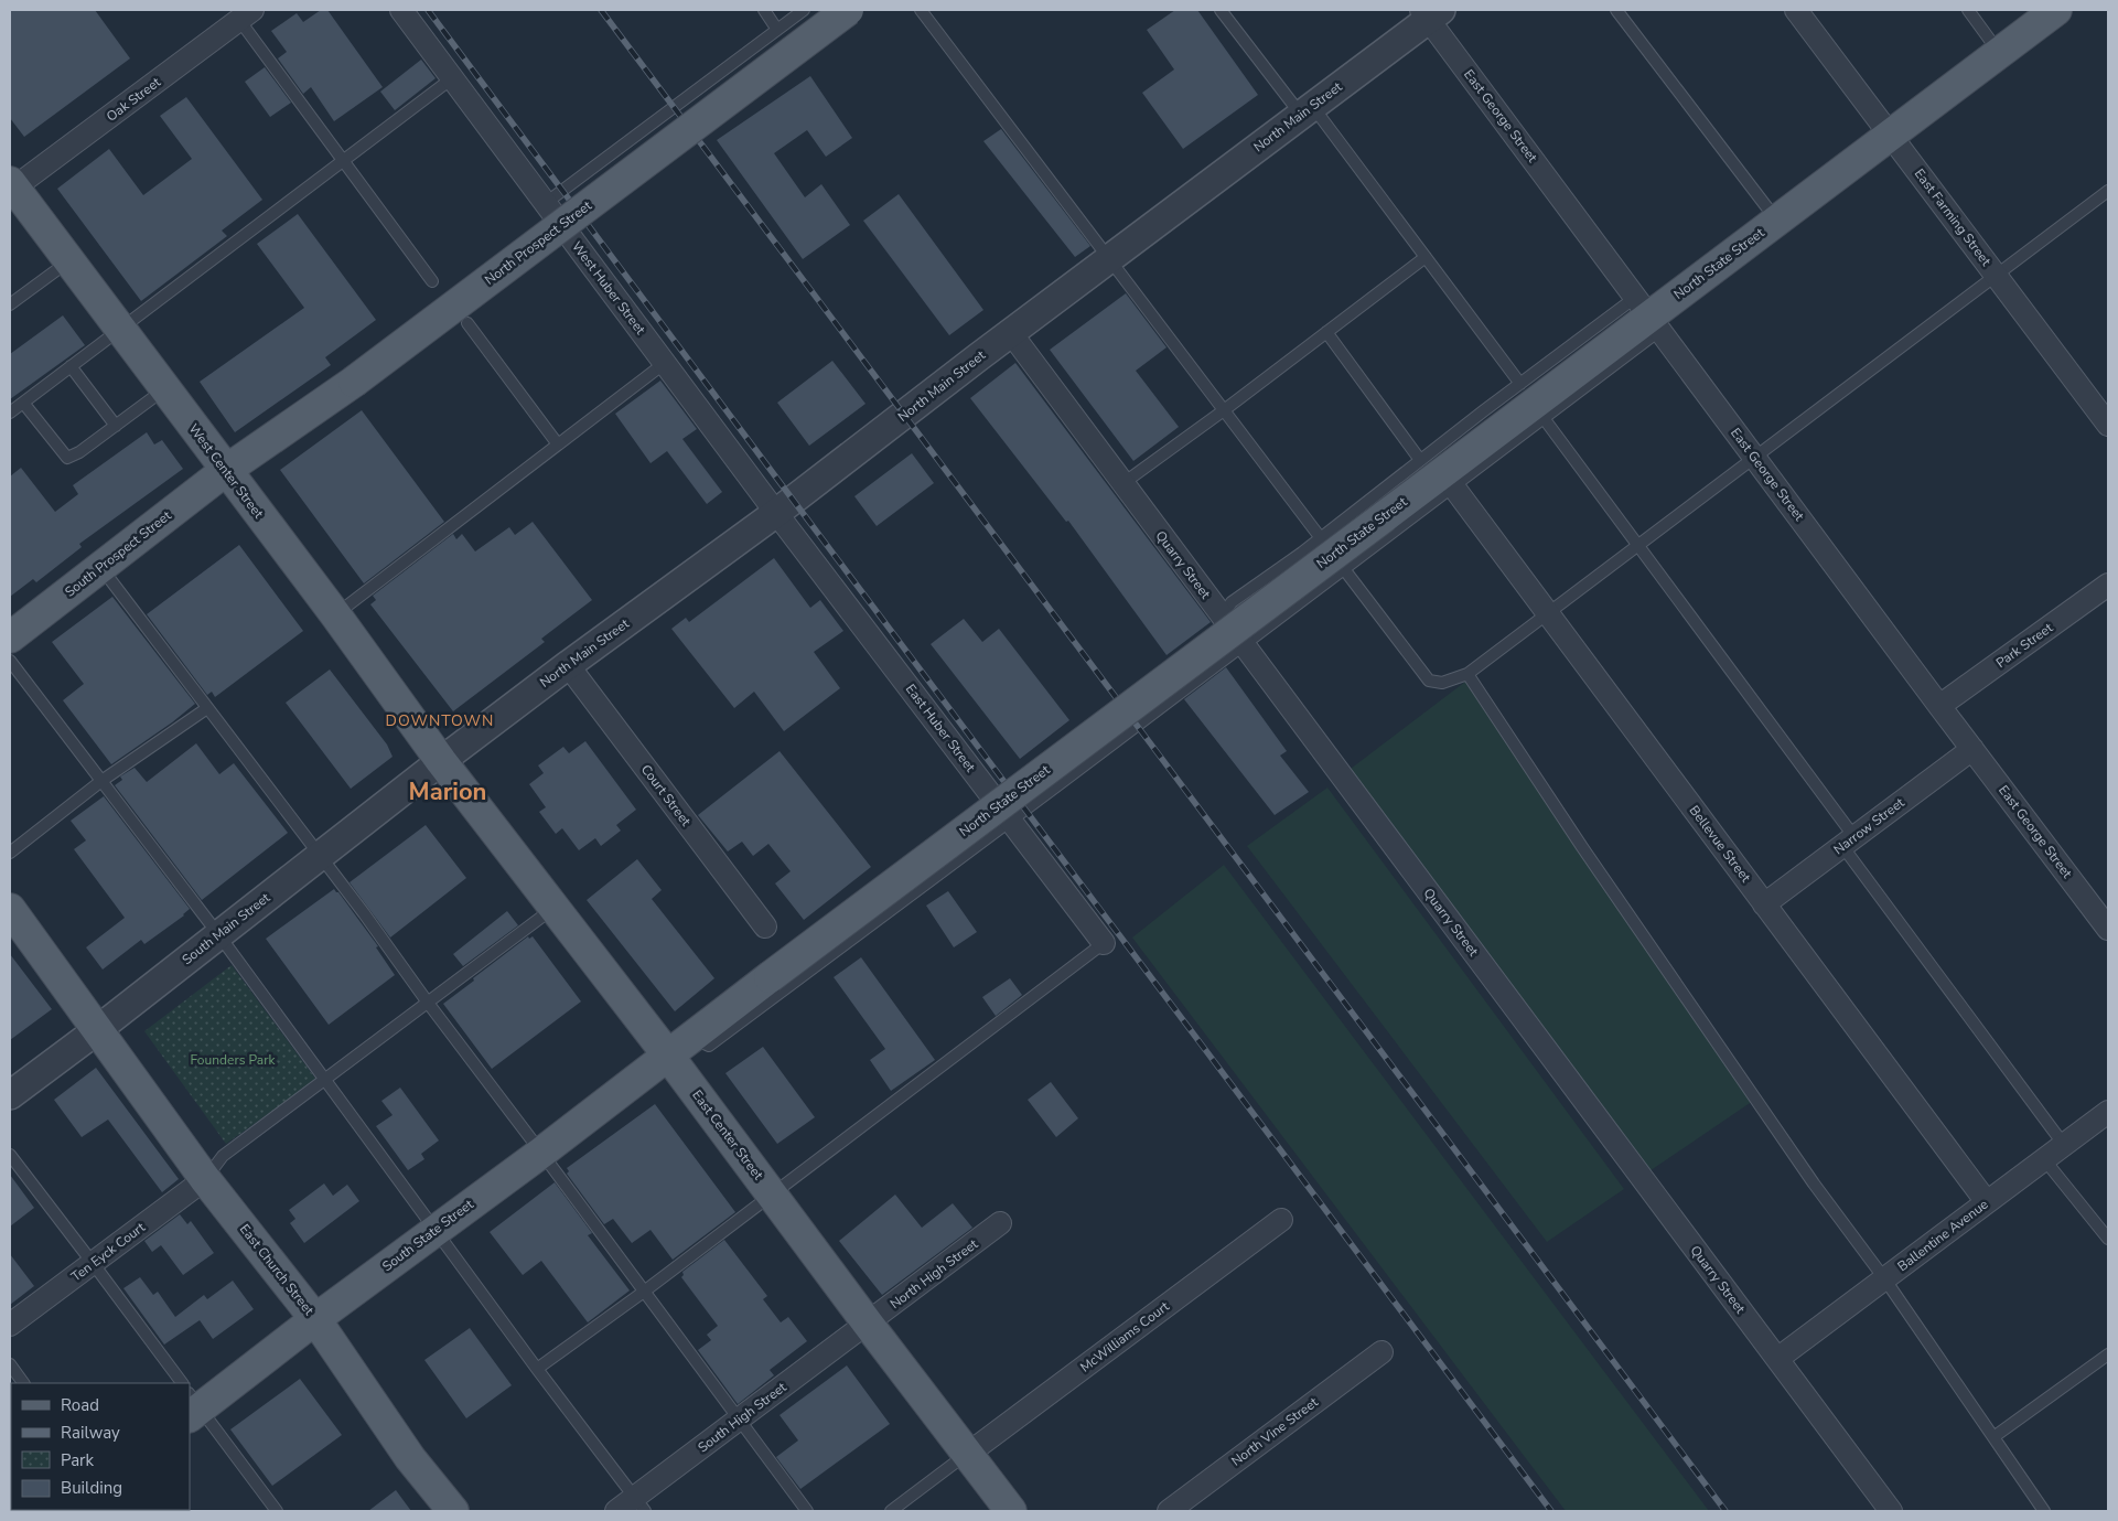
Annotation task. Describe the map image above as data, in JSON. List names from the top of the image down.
{
  "streets": {
    "main road": [
      "North Prospect Street",
      "North State Street",
      "West Center Street",
      "South Prospect Street",
      "East Center Street",
      "South State Street",
      "East Church Street"
    ],
    "street": [
      "Oak Street",
      "East George Street",
      "North Main Street",
      "East Farming Street",
      "West Huber Street",
      "Quarry Street",
      "Park Street",
      "East Huber Street",
      "Court Street",
      "Narrow Street",
      "Bellevue Street",
      "South Main Street",
      "Ballentine Avenue",
      "Ten Eyck Court",
      "North High Street",
      "McWilliams Court",
      "South High Street",
      "North Vine Street"
    ]
  },
  "crossings": [
    ["Oak Street", "West Center Street"],
    ["East George Street", "North Main Street"],
    ["East George Street", "North State Street"],
    ["East George Street", "Park Street"],
    ["East George Street", "Narrow Street"],
    ["North Main Street", "West Huber Street"],
    ["North Main Street", "West Center Street"],
    ["North Main Street", "Quarry Street"],
    ["North Main Street", "East Huber Street"],
    ["North Main Street", "Court Street"],
    ["North Main Street", "South Main Street"],
    ["North Main Street", "East Center Street"],
    ["East Farming Street", "North State Street"],
    ["North Prospect Street", "West Center Street"],
    ["North Prospect Street", "South Prospect Street"],
    ["North State Street", "East Center Street"],
    ["North State Street", "South State Street"],
    ["West Huber Street", "East Huber Street"],
    ["West Center Street", "South Prospect Street"],
    ["West Center Street", "South Main Street"],
    ["West Center Street", "East Center Street"],
    ["Quarry Street", "Ballentine Avenue"],
    ["Narrow Street", "Bellevue Street"],
    ["Bellevue Street", "Ballentine Avenue"],
    ["South Main Street", "East Center Street"],
    ["South Main Street", "East Church Street"],
    ["East Center Street", "South State Street"],
    ["East Center Street", "North High Street"],
    ["East Center Street", "McWilliams Court"],
    ["East Center Street", "South High Street"],
    ["South State Street", "East Church Street"],
    ["Ten Eyck Court", "East Church Street"],
    ["North High Street", "South High Street"]
  ],
  "districts": ["DOWNTOWN", "Marion"],
  "parks": ["Founders Park"],
  "legend": [
    "Road",
    "Railway",
    "Park",
    "Building"
  ]
}
